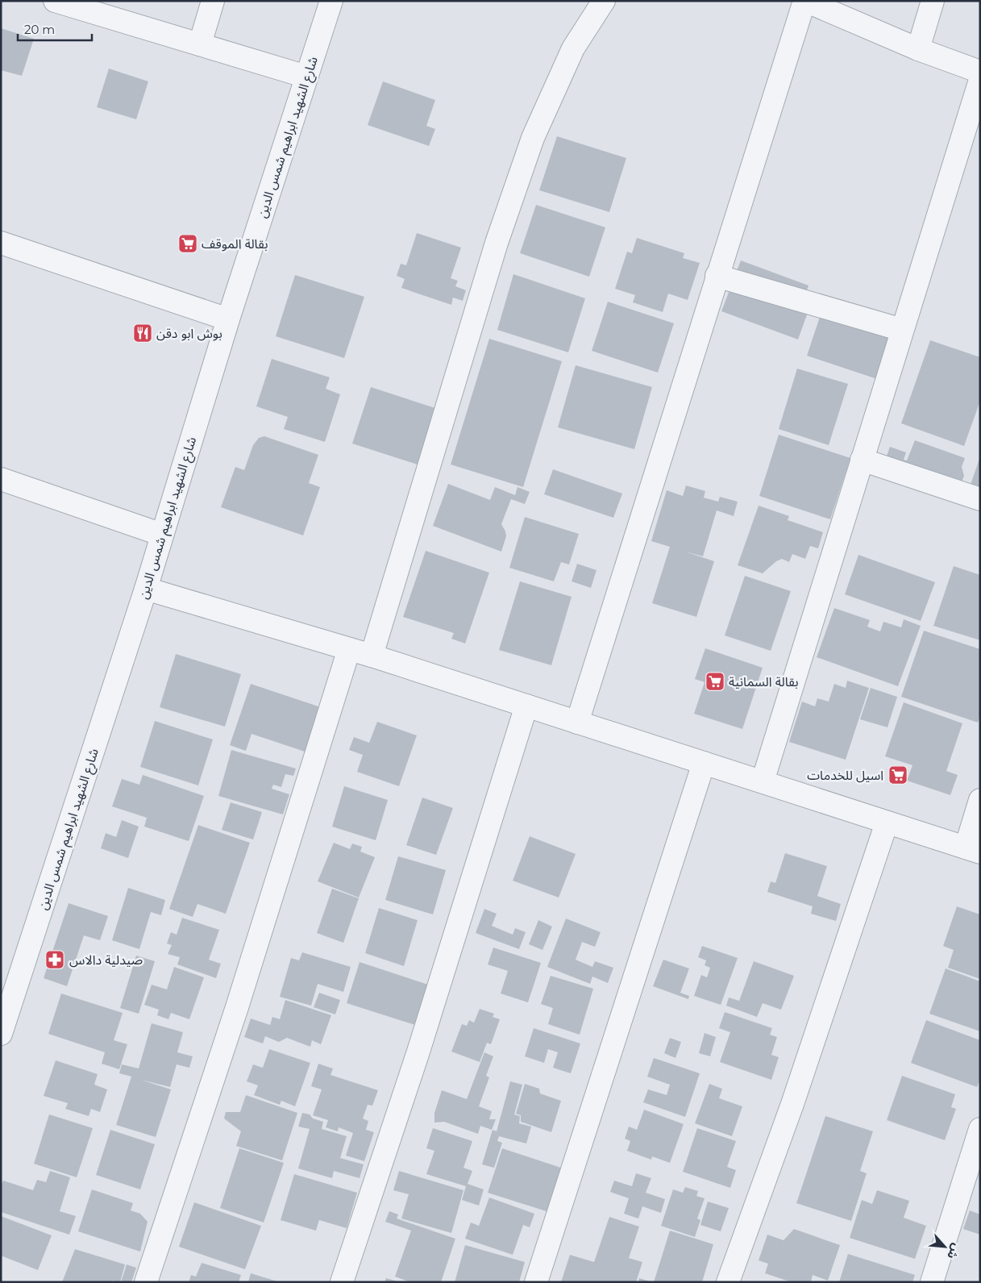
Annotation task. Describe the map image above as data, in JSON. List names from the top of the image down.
{
  "streets": {
    "street": ["شارع الشهيد ابراهيم شمس الدين"]
  },
  "places": {
    "supermarket": ["بقالة الموقف", "بقالة السمانية", "اسيل للخدمات"],
    "restaurant": ["بوش ابو دقن"],
    "pharmacy": ["صيدلية دالاس"]
  },
  "scale_bar": "20 m",
  "north": "bottom right"
}
